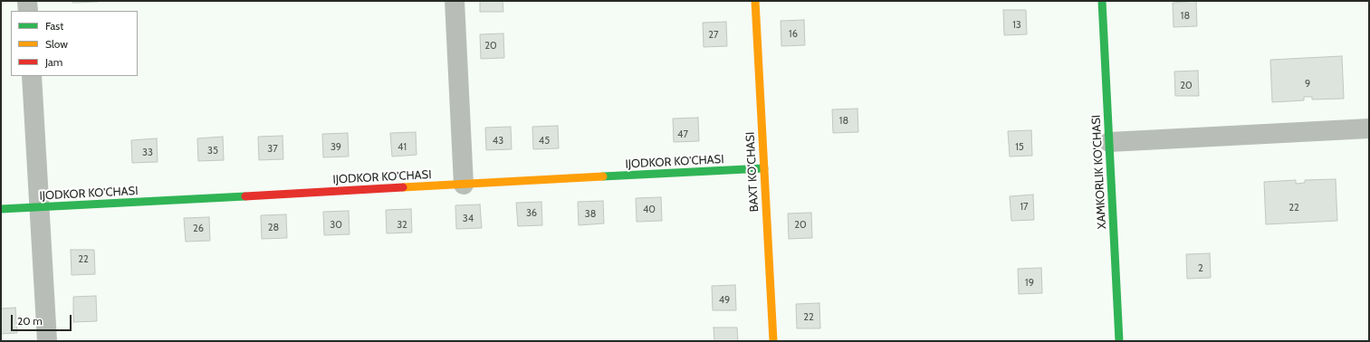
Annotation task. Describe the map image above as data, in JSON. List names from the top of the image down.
{
  "streets": {
    "street": ["IJODKOR KO'CHASI", "BAXT KO'CHASI", "XAMKORLIK KO'CHASI"]
  },
  "crossings": [
    ["IJODKOR KO'CHASI", "BAXT KO'CHASI"]
  ],
  "house_numbers": [
    "18",
    "13",
    "16",
    "27",
    "20",
    "9",
    "20",
    "18",
    "47",
    "43",
    "45",
    "39",
    "41",
    "15",
    "37",
    "35",
    "33",
    "17",
    "22",
    "40",
    "36",
    "38",
    "34",
    "30",
    "32",
    "20",
    "28",
    "26",
    "22",
    "2",
    "19",
    "49",
    "22"
  ],
  "legend": ["Fast", "Slow", "Jam"],
  "scale_bar": "20 m"
}
